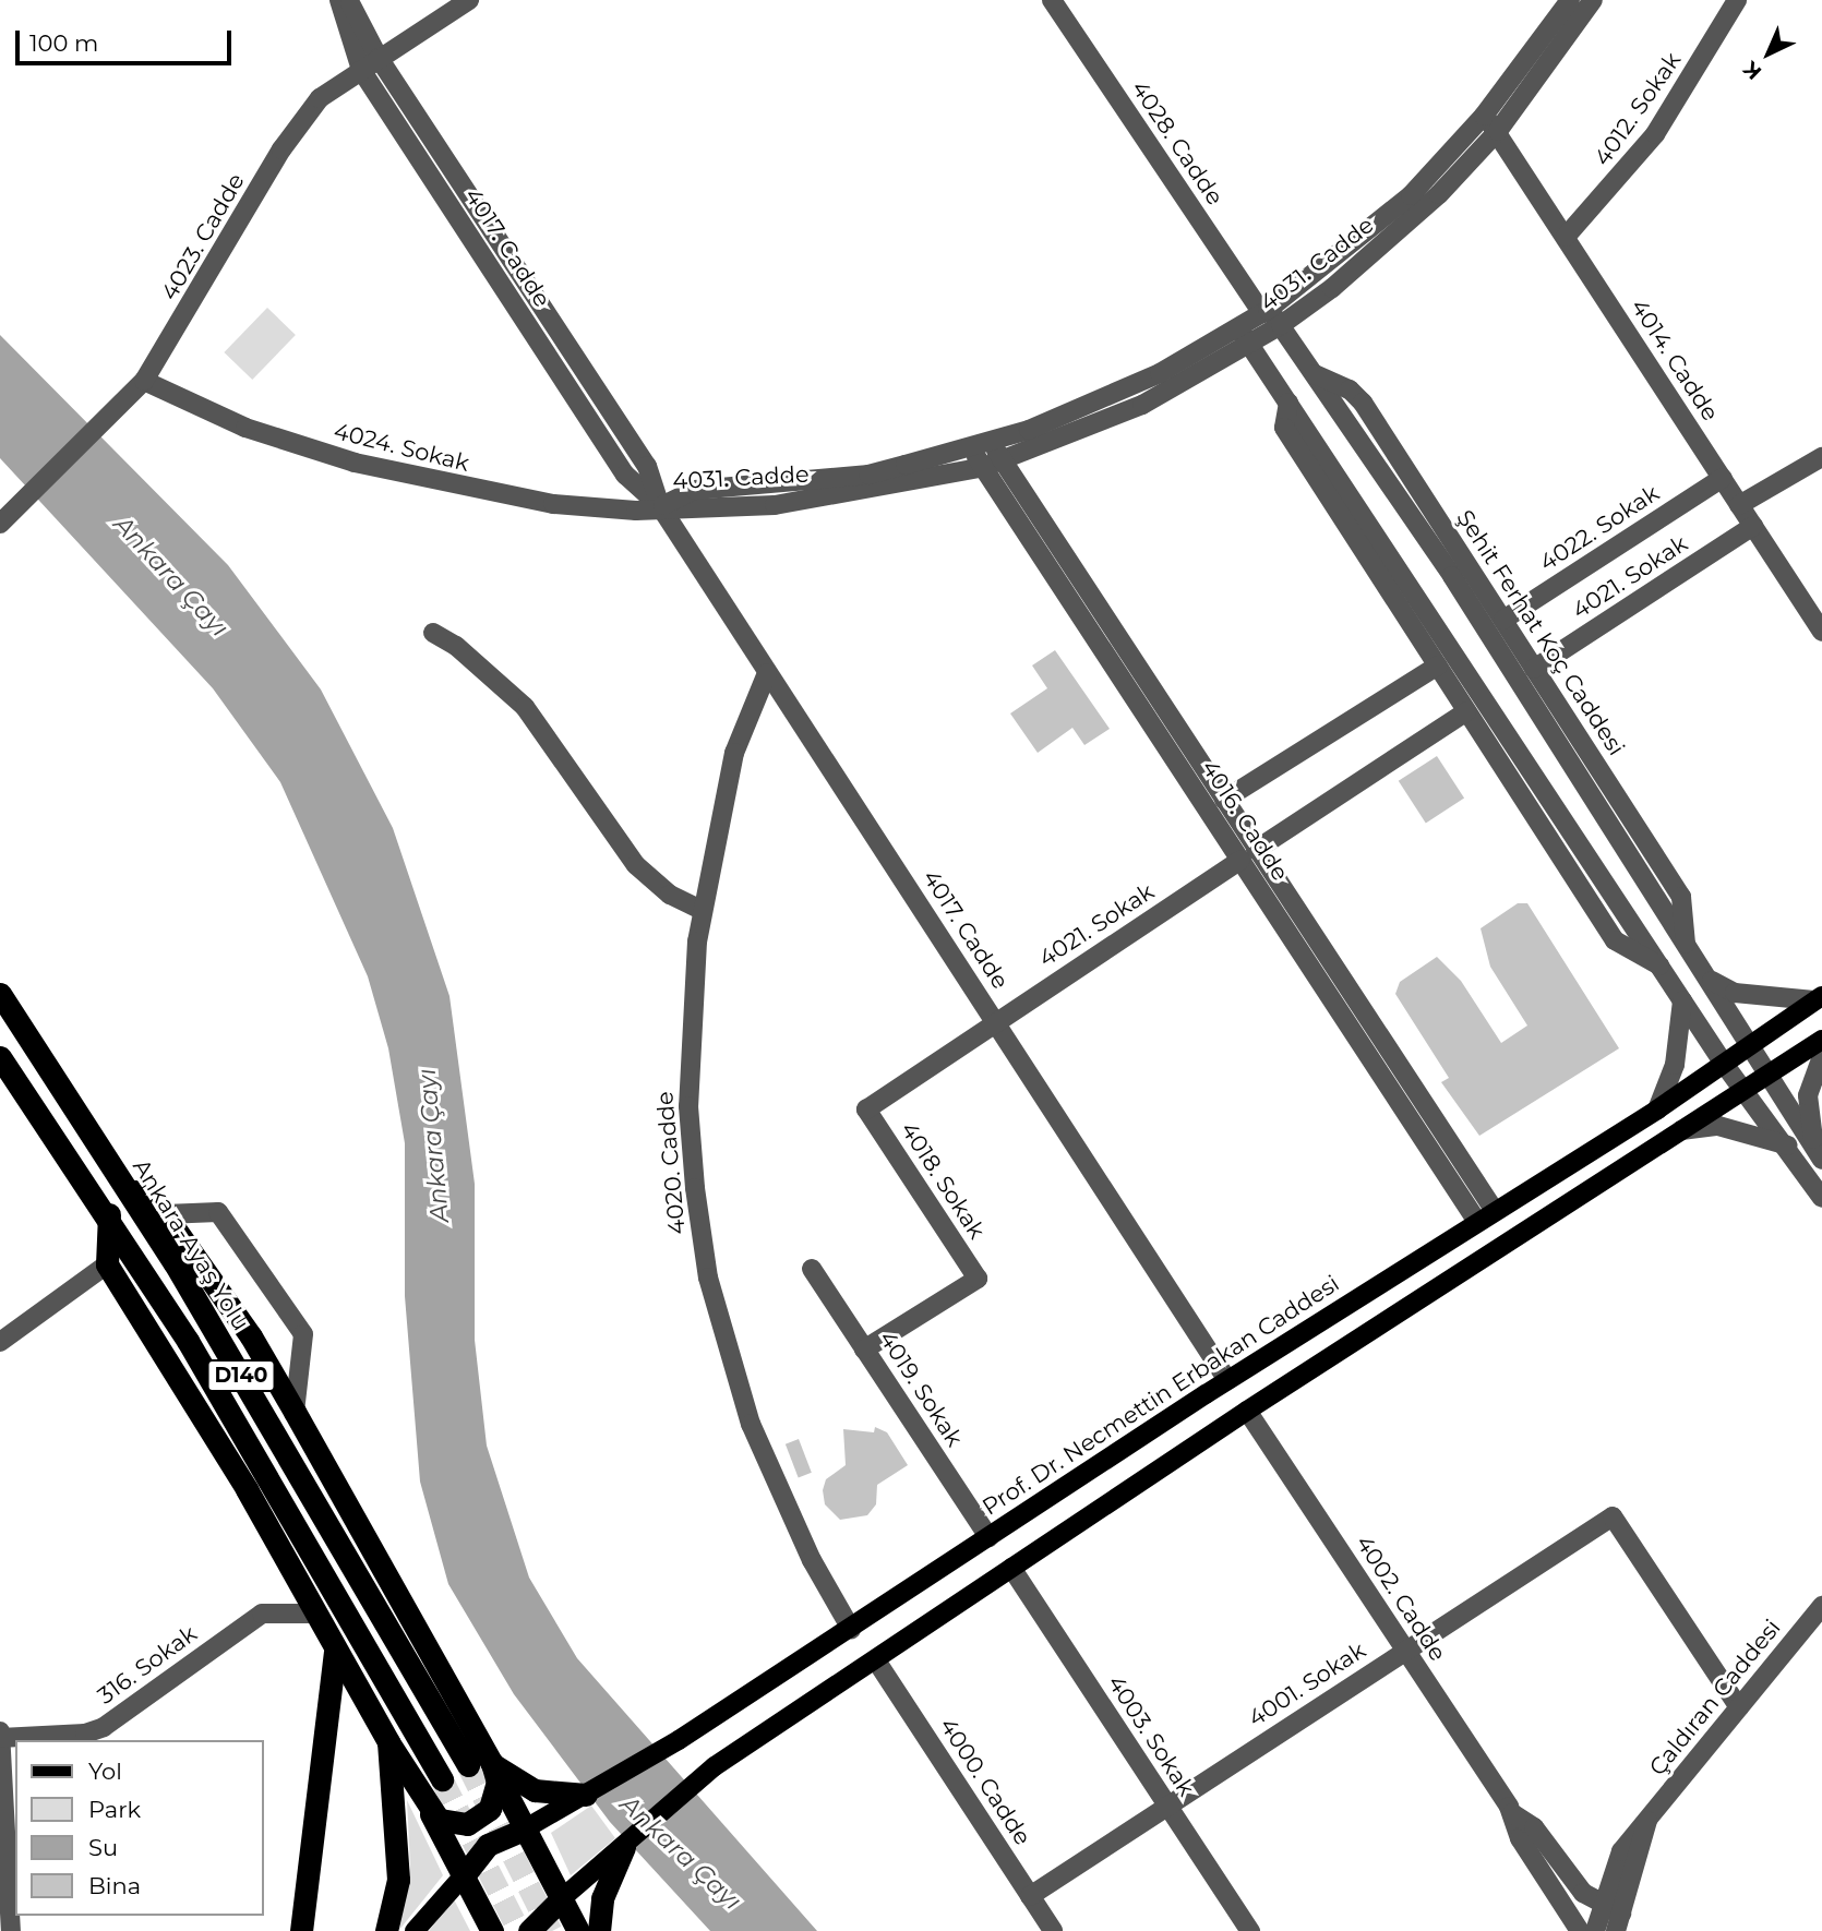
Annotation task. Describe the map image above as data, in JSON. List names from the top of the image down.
{
  "streets": {
    "highway": ["Ankara-Ayaş Yolu", "D140"],
    "main road": ["Prof. Dr. Necmettin Erbakan Caddesi"],
    "street": [
      "4012. Sokak",
      "4028. Cadde",
      "4023. Cadde",
      "4017. Cadde",
      "4031. Cadde",
      "4014. Cadde",
      "4024. Sokak",
      "4022. Sokak",
      "4021. Sokak",
      "Şehit Ferhat Koç Caddesi",
      "4016. Cadde",
      "4020. Cadde",
      "4018. Sokak",
      "4019. Sokak",
      "4002. Cadde",
      "316. Sokak",
      "4001. Sokak",
      "Çaldıran Caddesi",
      "4003. Sokak",
      "4000. Cadde"
    ]
  },
  "crossings": [
    ["4012. Sokak", "4014. Cadde"],
    ["4028. Cadde", "4031. Cadde"],
    ["4028. Cadde", "Şehit Ferhat Koç Caddesi"],
    ["4023. Cadde", "4017. Cadde"],
    ["4023. Cadde", "4024. Sokak"],
    ["4017. Cadde", "4031. Cadde"],
    ["4017. Cadde", "4024. Sokak"],
    ["4017. Cadde", "4021. Sokak"],
    ["4017. Cadde", "4020. Cadde"],
    ["4017. Cadde", "Prof. Dr. Necmettin Erbakan Caddesi"],
    ["4031. Cadde", "4014. Cadde"],
    ["4031. Cadde", "4024. Sokak"],
    ["4031. Cadde", "Şehit Ferhat Koç Caddesi"],
    ["4031. Cadde", "4016. Cadde"],
    ["4014. Cadde", "4022. Sokak"],
    ["4014. Cadde", "4021. Sokak"],
    ["4022. Sokak", "Şehit Ferhat Koç Caddesi"],
    ["4021. Sokak", "Şehit Ferhat Koç Caddesi"],
    ["4021. Sokak", "4016. Cadde"],
    ["4021. Sokak", "4018. Sokak"],
    ["Şehit Ferhat Koç Caddesi", "Prof. Dr. Necmettin Erbakan Caddesi"],
    ["4016. Cadde", "Prof. Dr. Necmettin Erbakan Caddesi"],
    ["4020. Cadde", "Prof. Dr. Necmettin Erbakan Caddesi"],
    ["4018. Sokak", "4019. Sokak"],
    ["4019. Sokak", "Prof. Dr. Necmettin Erbakan Caddesi"],
    ["4002. Cadde", "4001. Sokak"],
    ["4002. Cadde", "Çaldıran Caddesi"],
    ["4001. Sokak", "Çaldıran Caddesi"],
    ["4001. Sokak", "4003. Sokak"],
    ["4001. Sokak", "4000. Cadde"]
  ],
  "water": ["Ankara Çayı"],
  "legend": [
    "Yol",
    "Park",
    "Su",
    "Bina"
  ],
  "scale_bar": "100 m",
  "north": "bottom left"
}
